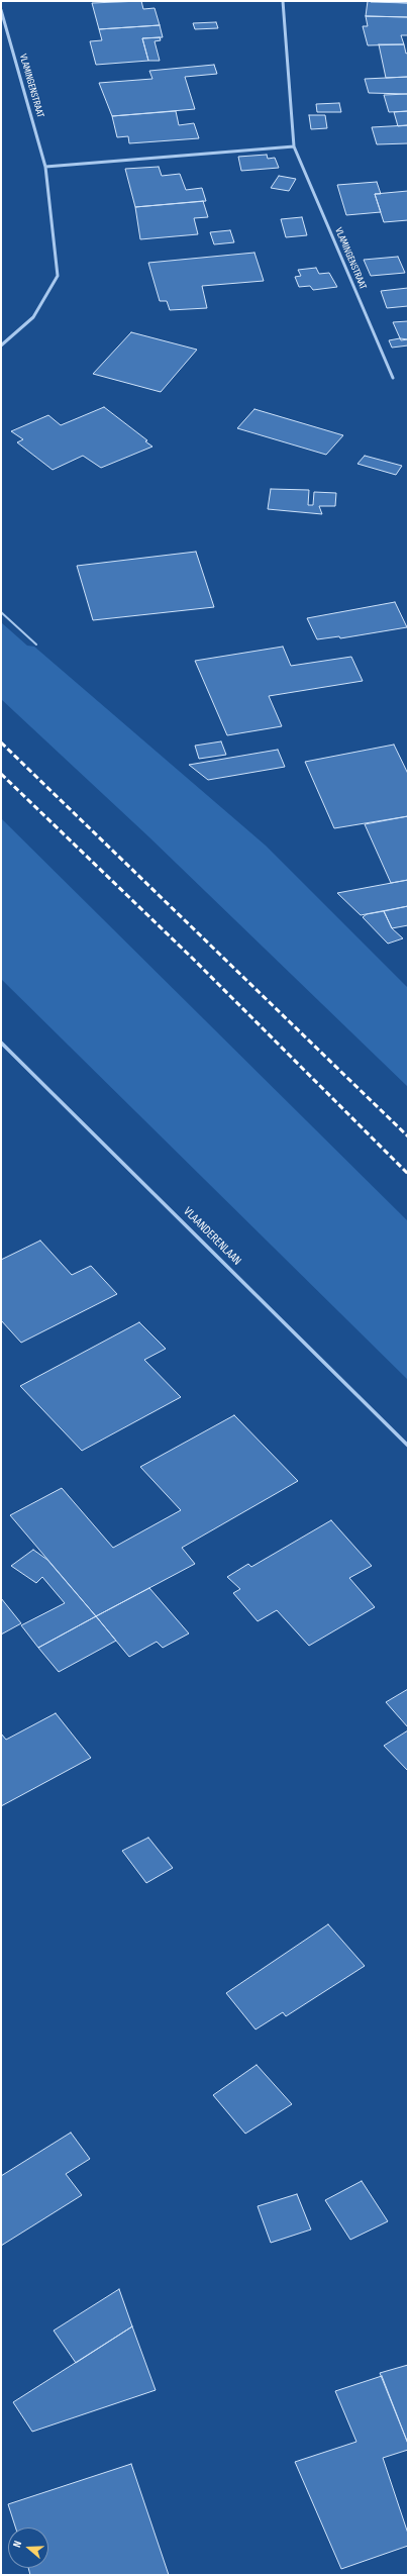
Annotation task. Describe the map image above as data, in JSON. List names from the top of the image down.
{
  "streets": {
    "street": ["VLAMINGENSTRAAT", "VLAANDERENLAAN"]
  },
  "north": "left"
}
